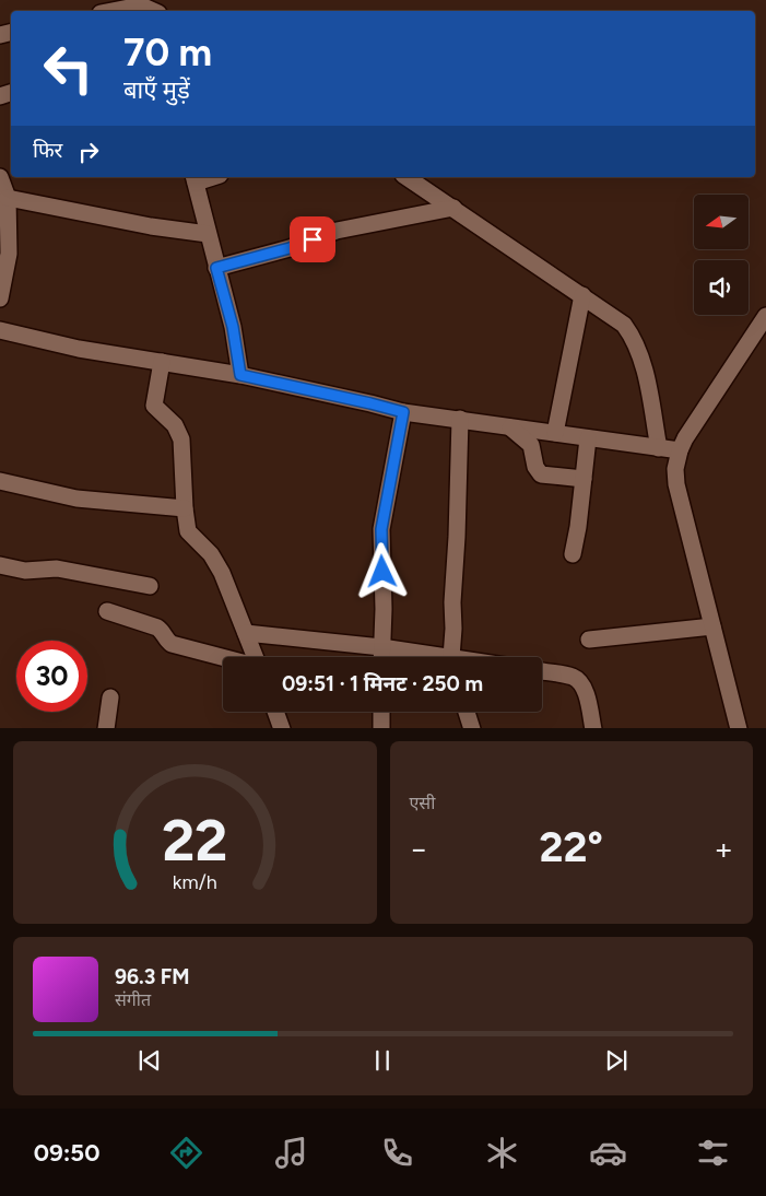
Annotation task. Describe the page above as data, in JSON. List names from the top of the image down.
{
  "north": "left",
  "page": {
    "turn": ["70 m", "बाएँ मुड़ें"],
    "then": "फिर",
    "limit": "30",
    "trip": "09:51 · 1 मिनट · 250 m",
    "tile": "एसी",
    "heat": ["−", "22°", "+"],
    "song": ["96.3 FM", "संगीत"],
    "tabs": "09:50",
    "gauge": ["22", "km/h"]
  }
}
